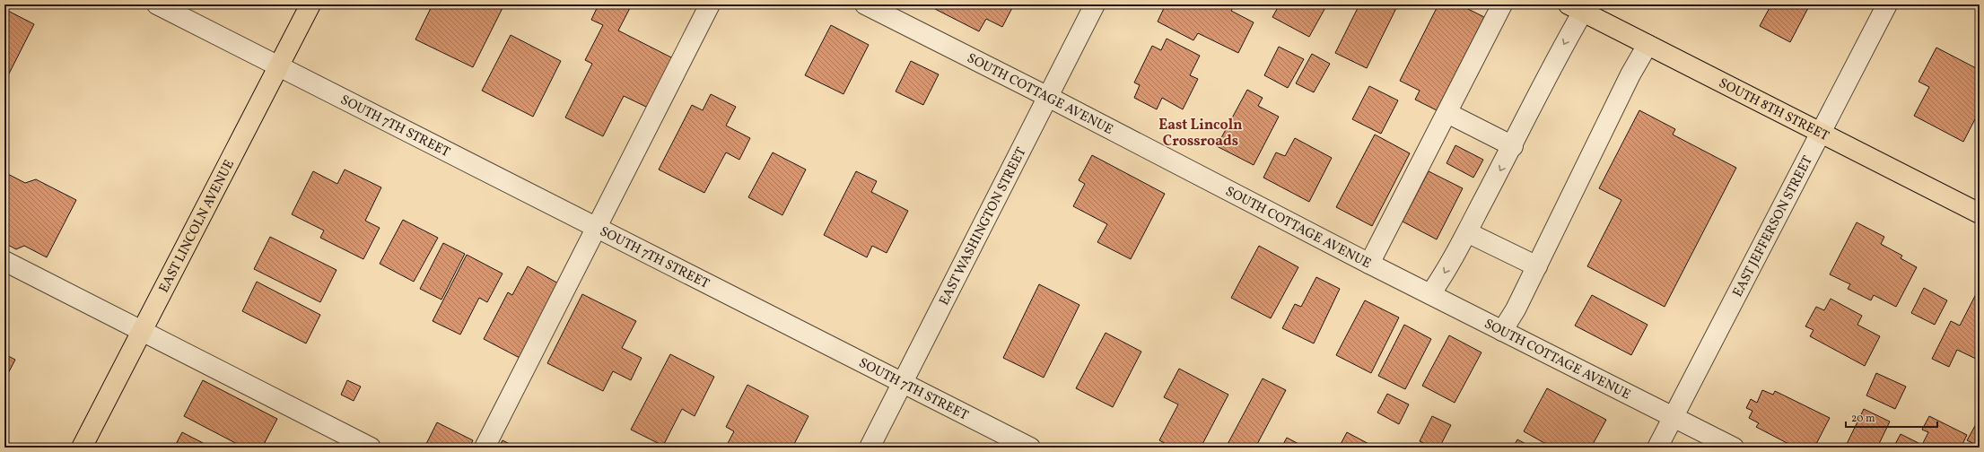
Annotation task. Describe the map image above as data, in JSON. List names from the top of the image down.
{
  "streets": {
    "main road": ["SOUTH 8TH STREET", "EAST LINCOLN AVENUE"],
    "street": [
      "SOUTH COTTAGE AVENUE",
      "SOUTH 7TH STREET",
      "EAST WASHINGTON STREET",
      "EAST JEFFERSON STREET"
    ]
  },
  "crossings": [
    ["SOUTH COTTAGE AVENUE", "EAST WASHINGTON STREET"],
    ["SOUTH COTTAGE AVENUE", "EAST JEFFERSON STREET"],
    ["SOUTH 8TH STREET", "EAST JEFFERSON STREET"],
    ["SOUTH 7TH STREET", "EAST LINCOLN AVENUE"],
    ["SOUTH 7TH STREET", "EAST WASHINGTON STREET"]
  ],
  "districts": ["East Lincoln Crossroads"],
  "scale_bar": "20 m"
}
